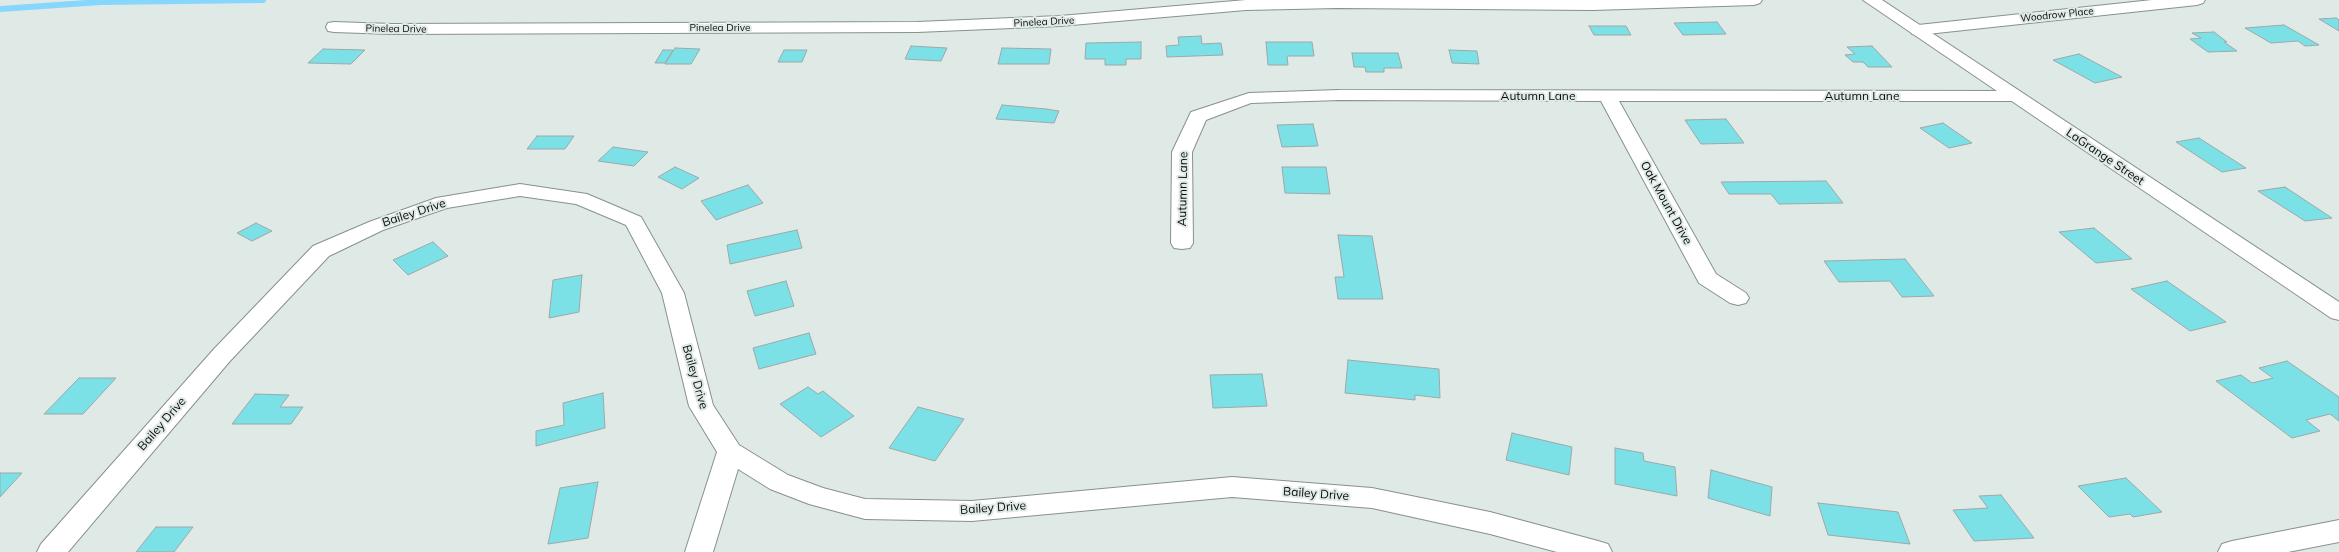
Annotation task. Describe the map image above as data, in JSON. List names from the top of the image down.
{
  "streets": {
    "street": [
      "Woodrow Place",
      "Pinelea Drive",
      "Autumn Lane",
      "LaGrange Street",
      "Oak Mount Drive",
      "Bailey Drive"
    ]
  },
  "crossings": [
    ["Woodrow Place", "LaGrange Street"],
    ["Autumn Lane", "LaGrange Street"],
    ["Autumn Lane", "Oak Mount Drive"]
  ]
}
